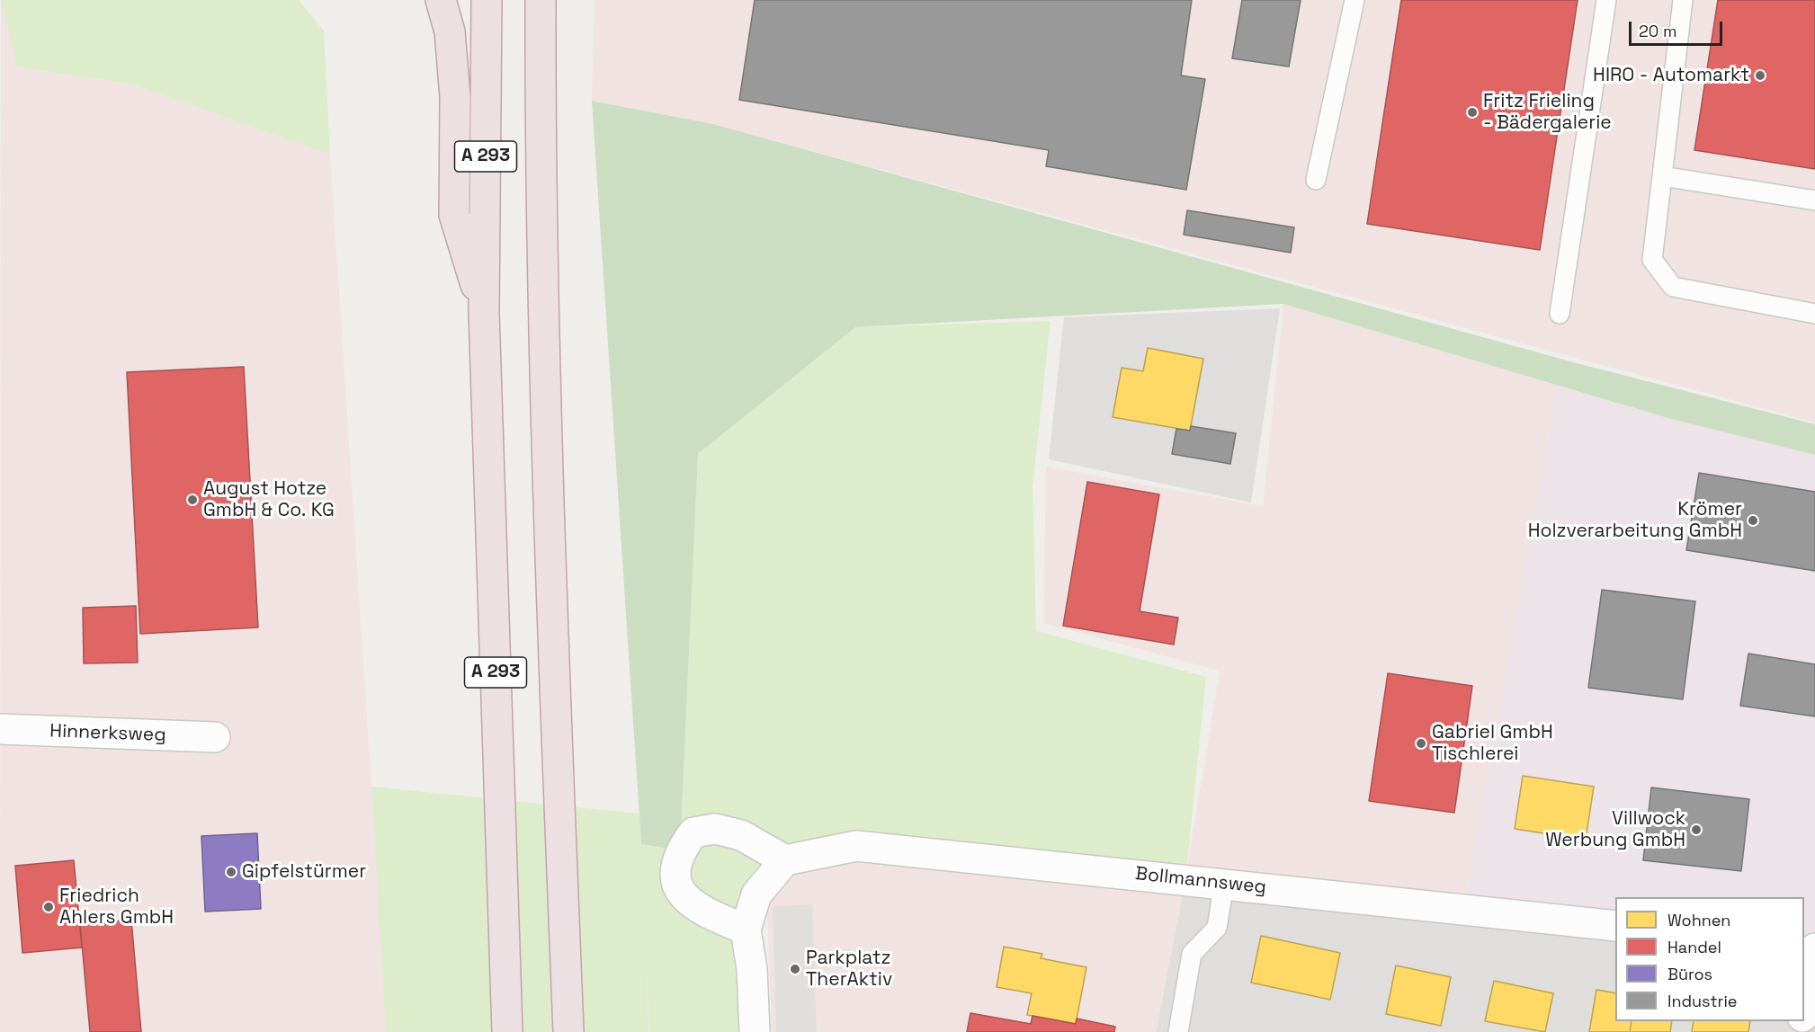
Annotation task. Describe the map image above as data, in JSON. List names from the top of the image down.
{
  "streets": {
    "highway": ["A 293"],
    "street": ["Hinnerksweg", "Bollmannsweg"]
  },
  "places": [
    "HIRO - Automarkt",
    "Fritz Frieling - Bädergalerie",
    "August Hotze GmbH & Co. KG",
    "Krömer Holzverarbeitung GmbH",
    "Gabriel GmbH Tischlerei",
    "Villwock Werbung GmbH",
    "Gipfelstürmer",
    "Friedrich Ahlers GmbH",
    "Parkplatz TherAktiv"
  ],
  "legend": [
    "Wohnen",
    "Handel",
    "Büros",
    "Industrie"
  ],
  "scale_bar": "20 m"
}
